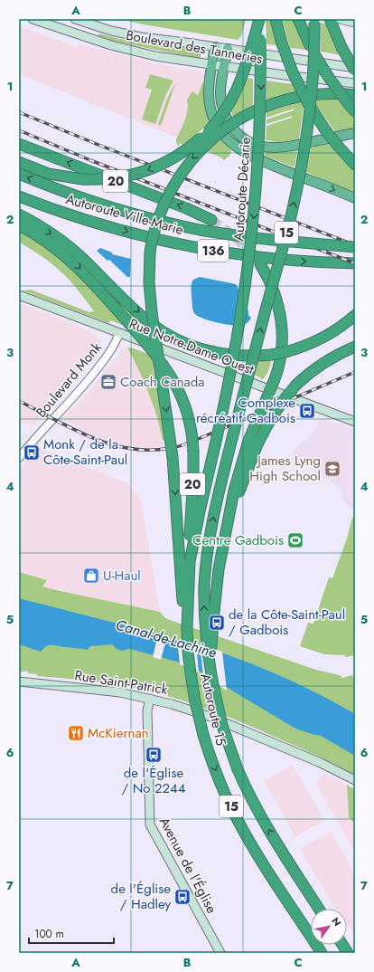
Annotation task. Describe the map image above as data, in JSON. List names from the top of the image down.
{
  "streets": {
    "highway": [
      "20",
      "Autoroute Décarie",
      "Autoroute Ville-Marie",
      "15",
      "136",
      "Autoroute 15"
    ],
    "main road": [
      "Boulevard des Tanneries",
      "Rue Notre-Dame Ouest",
      "Rue Saint-Patrick",
      "Avenue de l'Église"
    ],
    "street": ["Boulevard Monk"]
  },
  "crossings": [
    ["20", "Autoroute 15"],
    ["Autoroute Décarie", "Autoroute 15"],
    ["15", "Autoroute 15"],
    ["Rue Notre-Dame Ouest", "Boulevard Monk"],
    ["Rue Saint-Patrick", "Avenue de l'Église"]
  ],
  "water": ["Canal-de-Lachine"],
  "places": {
    "office": ["Coach Canada"],
    "bus stop": [
      "Complexe récréatif Gadbois",
      "Monk / de la Côte-Saint-Paul",
      "de la Côte-Saint-Paul / Gadbois",
      "de l'Église / No 2244",
      "de l'Église / Hadley"
    ],
    "school or university": ["James Lyng High School"],
    "sports": ["Centre Gadbois"],
    "shop": ["U-Haul"],
    "restaurant": ["McKiernan"]
  },
  "scale_bar": "100 m",
  "north": "top right",
  "grid": {
    "columns": ["A", "B", "C"],
    "rows": [
      "1",
      "2",
      "3",
      "4",
      "5",
      "6",
      "7"
    ]
  }
}
